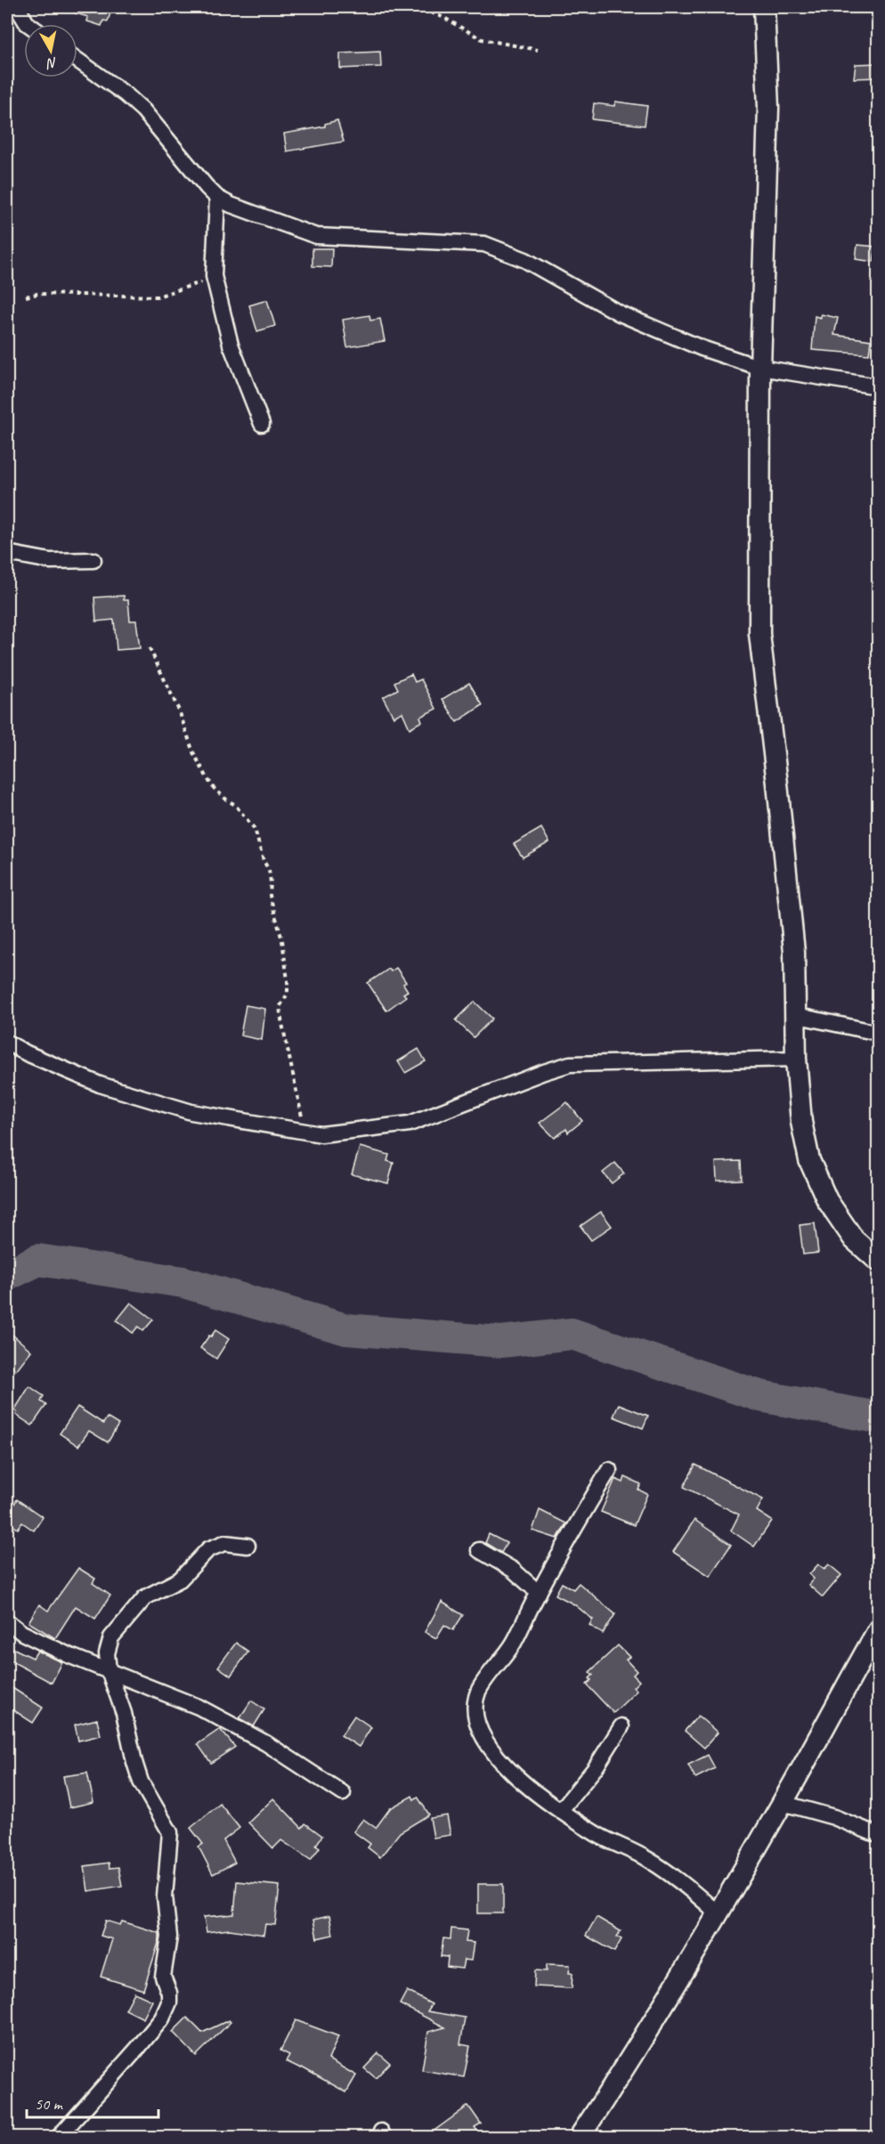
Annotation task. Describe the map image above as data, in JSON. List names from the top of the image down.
{
  "scale_bar": "50 m",
  "north": "bottom"
}
